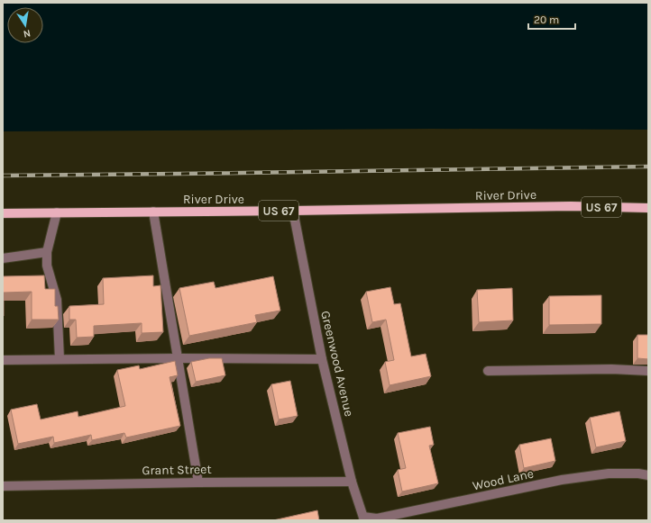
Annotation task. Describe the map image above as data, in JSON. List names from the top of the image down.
{
  "streets": {
    "main road": ["River Drive", "US 67"],
    "street": ["Greenwood Avenue", "Grant Street", "Wood Lane"]
  },
  "crossings": [
    ["River Drive", "Greenwood Avenue"],
    ["Greenwood Avenue", "Grant Street"],
    ["Greenwood Avenue", "Wood Lane"]
  ],
  "scale_bar": "20 m",
  "north": "bottom"
}
